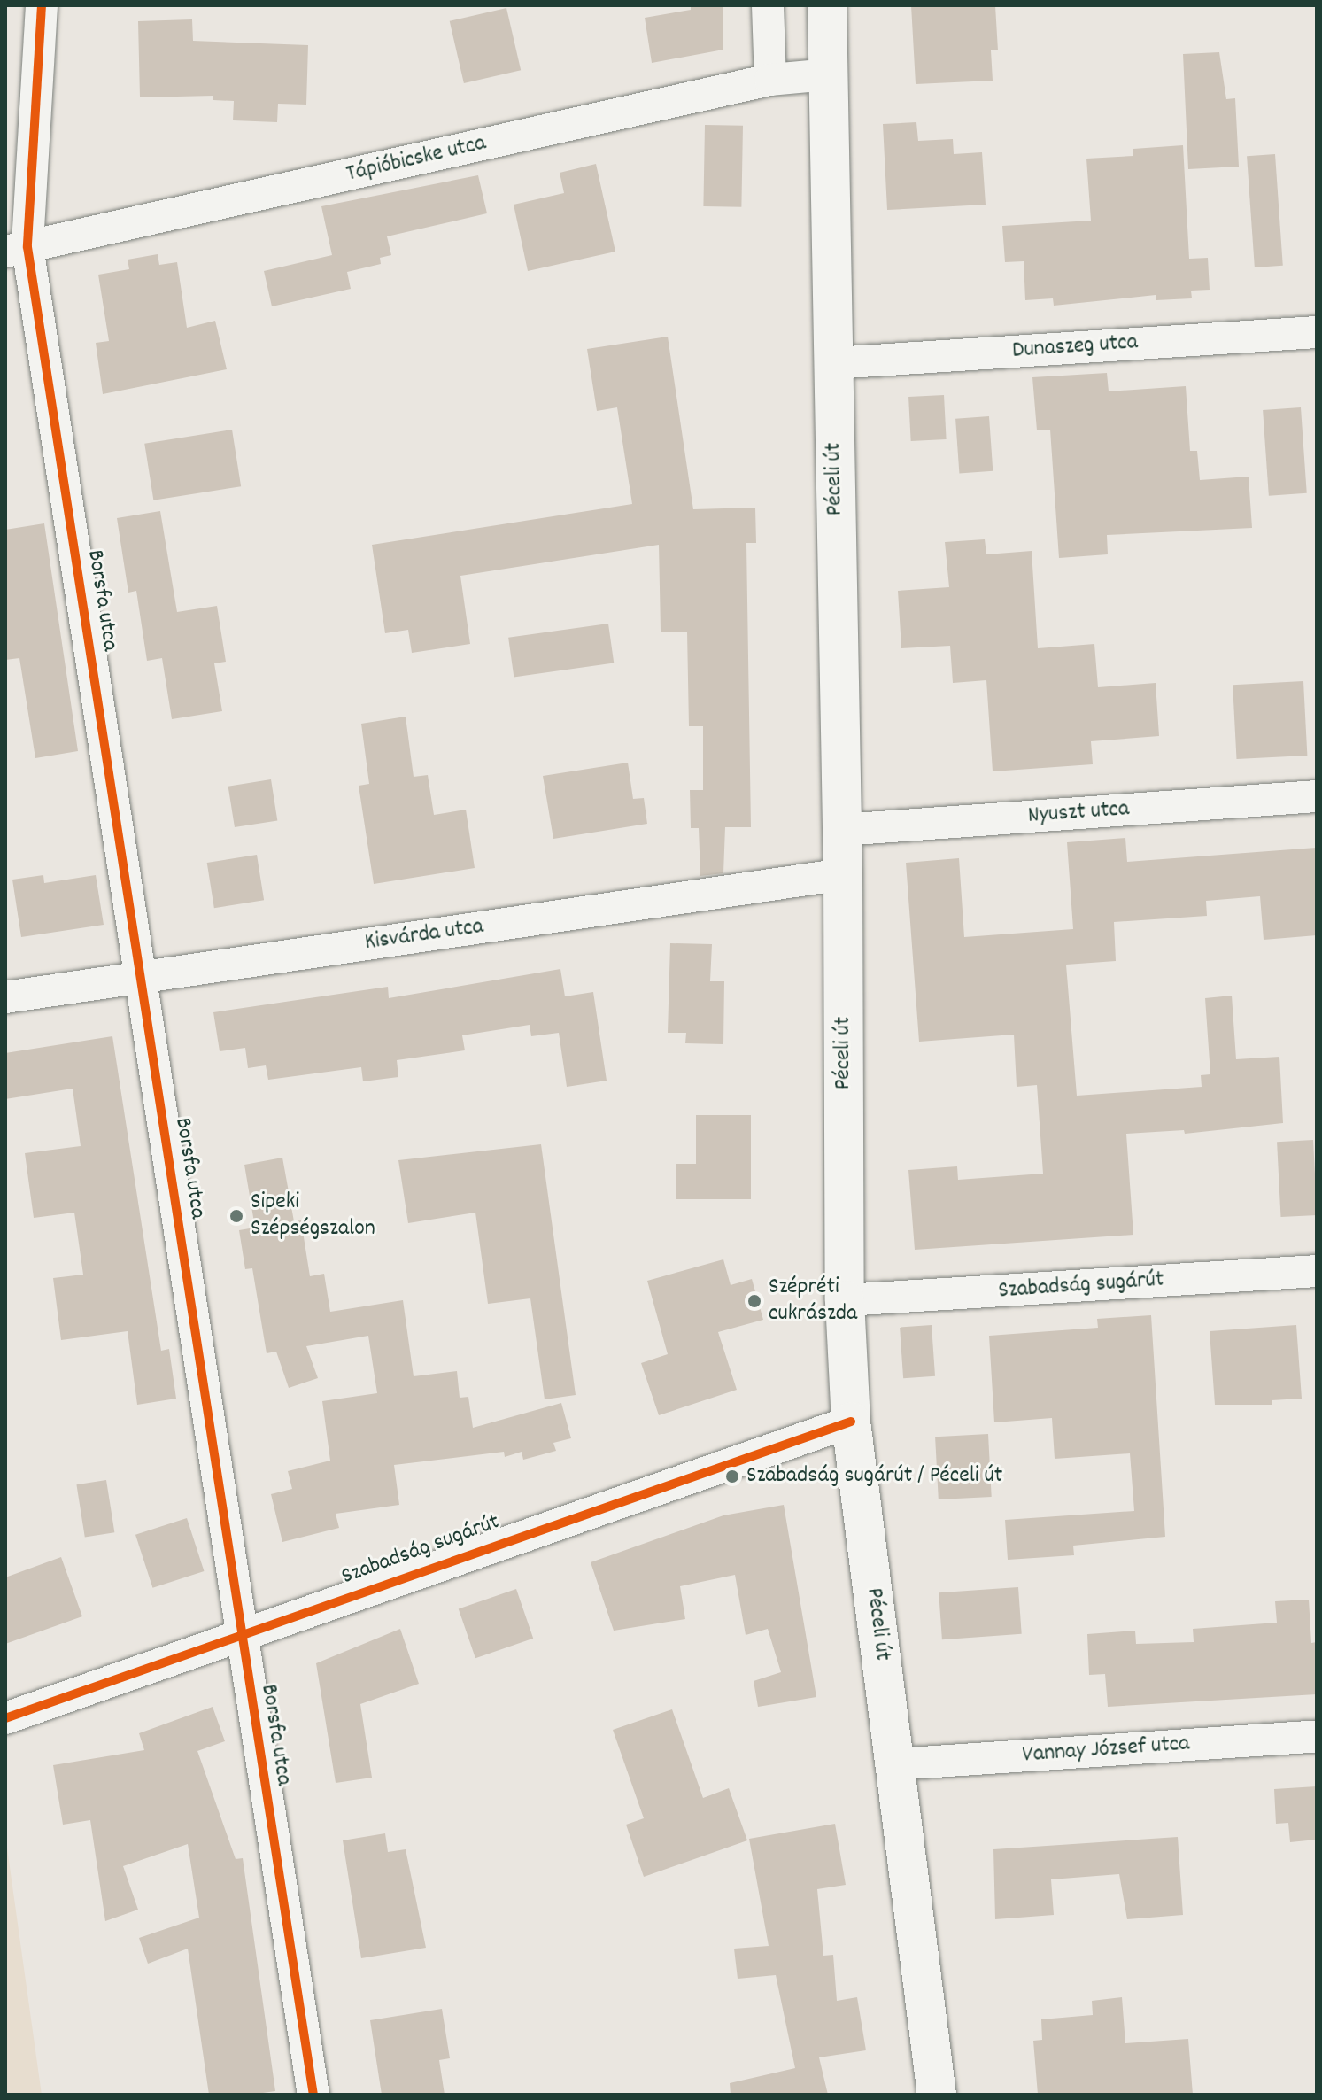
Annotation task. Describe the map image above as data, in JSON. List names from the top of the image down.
{
  "streets": {
    "main road": ["Péceli út"],
    "street": [
      "Tápióbicske utca",
      "Dunaszeg utca",
      "Borsfa utca",
      "Nyuszt utca",
      "Kisvárda utca",
      "Szabadság sugárút",
      "Vannay József utca"
    ]
  },
  "crossings": [
    ["Tápióbicske utca", "Péceli út"],
    ["Tápióbicske utca", "Borsfa utca"],
    ["Dunaszeg utca", "Péceli út"],
    ["Péceli út", "Nyuszt utca"],
    ["Péceli út", "Kisvárda utca"],
    ["Péceli út", "Szabadság sugárút"],
    ["Péceli út", "Vannay József utca"],
    ["Borsfa utca", "Kisvárda utca"],
    ["Borsfa utca", "Szabadság sugárút"]
  ],
  "places": ["Sipeki Szépségszalon", "Szépréti cukrászda", "Szabadság sugárút / Péceli út"]
}
